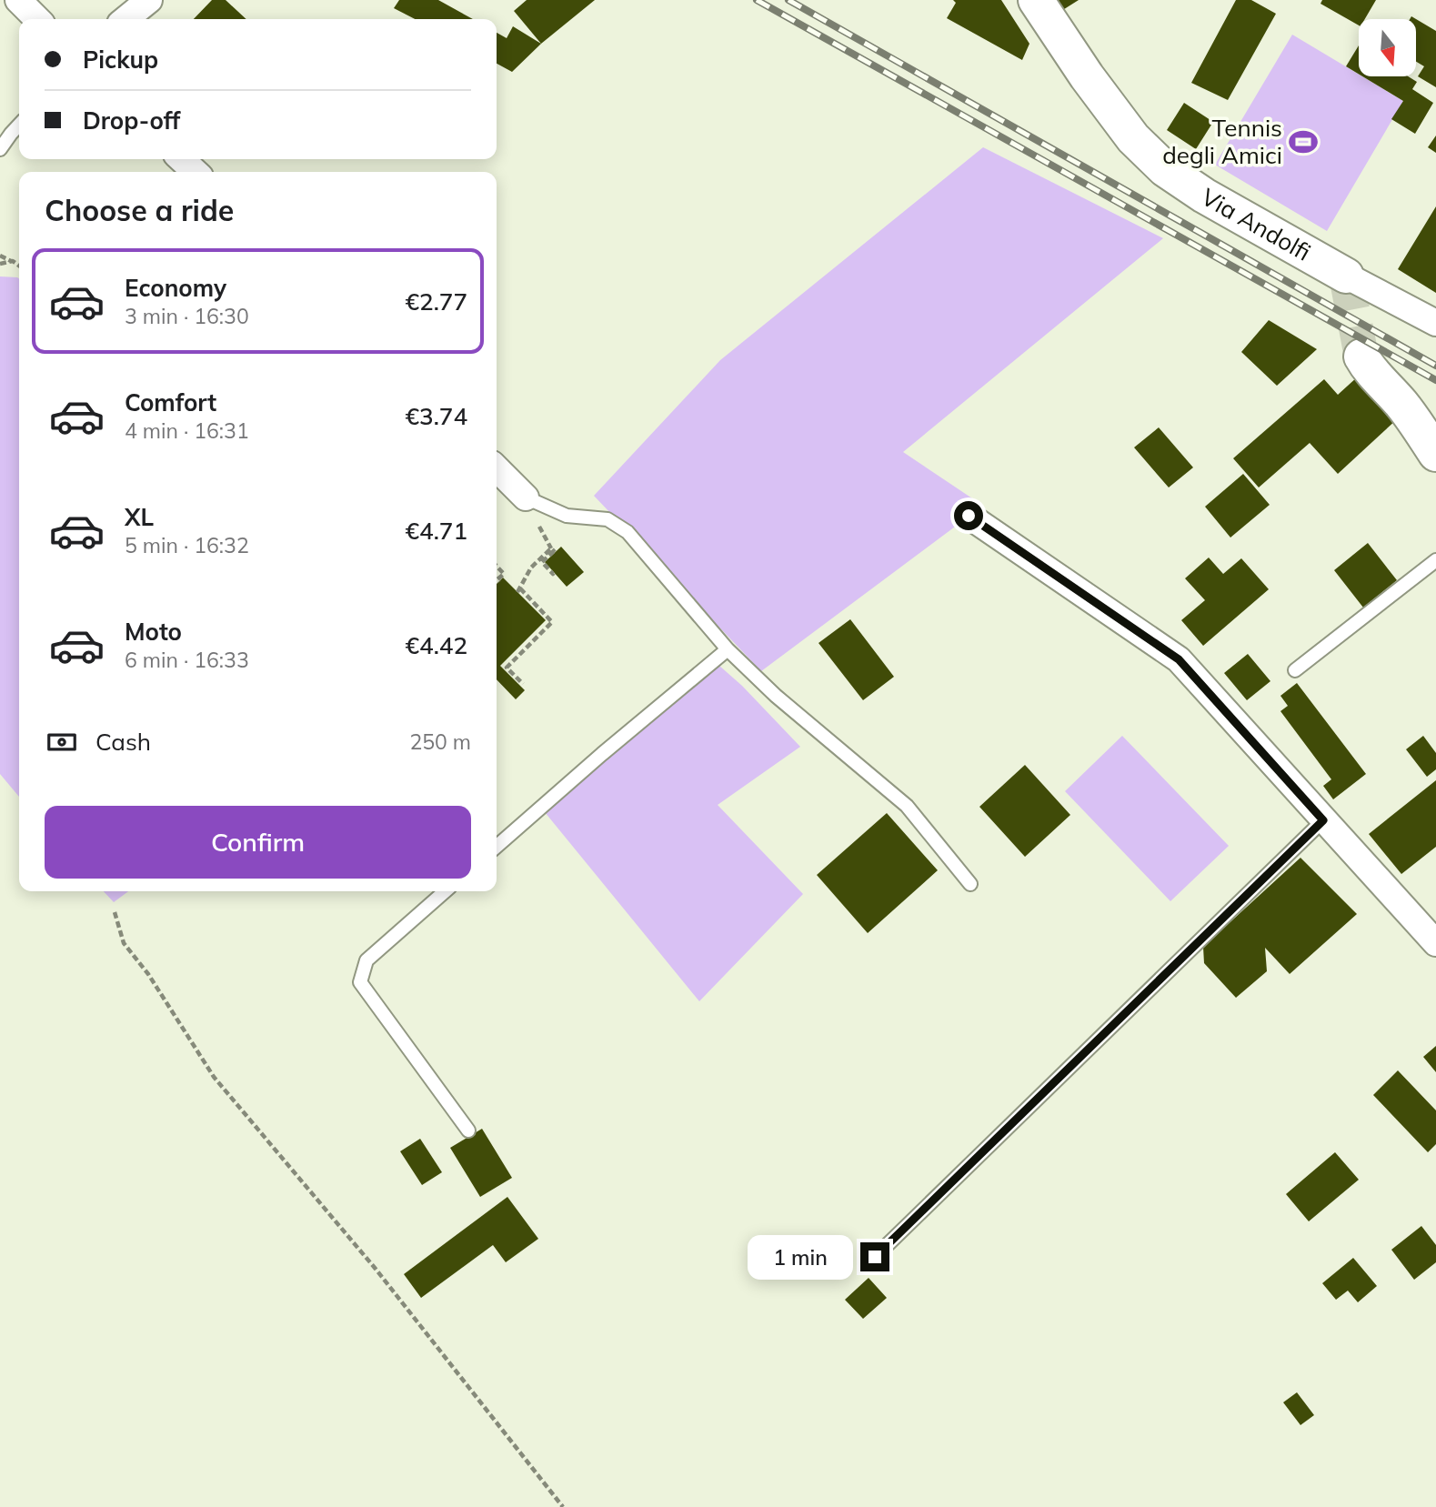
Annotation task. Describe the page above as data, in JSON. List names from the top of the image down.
{
  "streets": {
    "street": ["Via Andolfi"]
  },
  "places": {
    "sports": ["Tennis degli Amici"]
  },
  "north": "bottom",
  "page": {
    "banner": ["Pickup", "Drop-off"],
    "heading": "Choose a ride",
    "list": [
      {
        "name": "Economy",
        "note": "3 min · 16:30",
        "value": "€2.77"
      },
      {
        "name": "Comfort",
        "note": "4 min · 16:31",
        "value": "€3.74"
      },
      {
        "name": "XL",
        "note": "5 min · 16:32",
        "value": "€4.71"
      },
      {
        "name": "Moto",
        "note": "6 min · 16:33",
        "value": "€4.42"
      }
    ],
    "pay": ["Cash", "250 m"],
    "buttons": "Confirm",
    "bubble": "1 min"
  }
}
